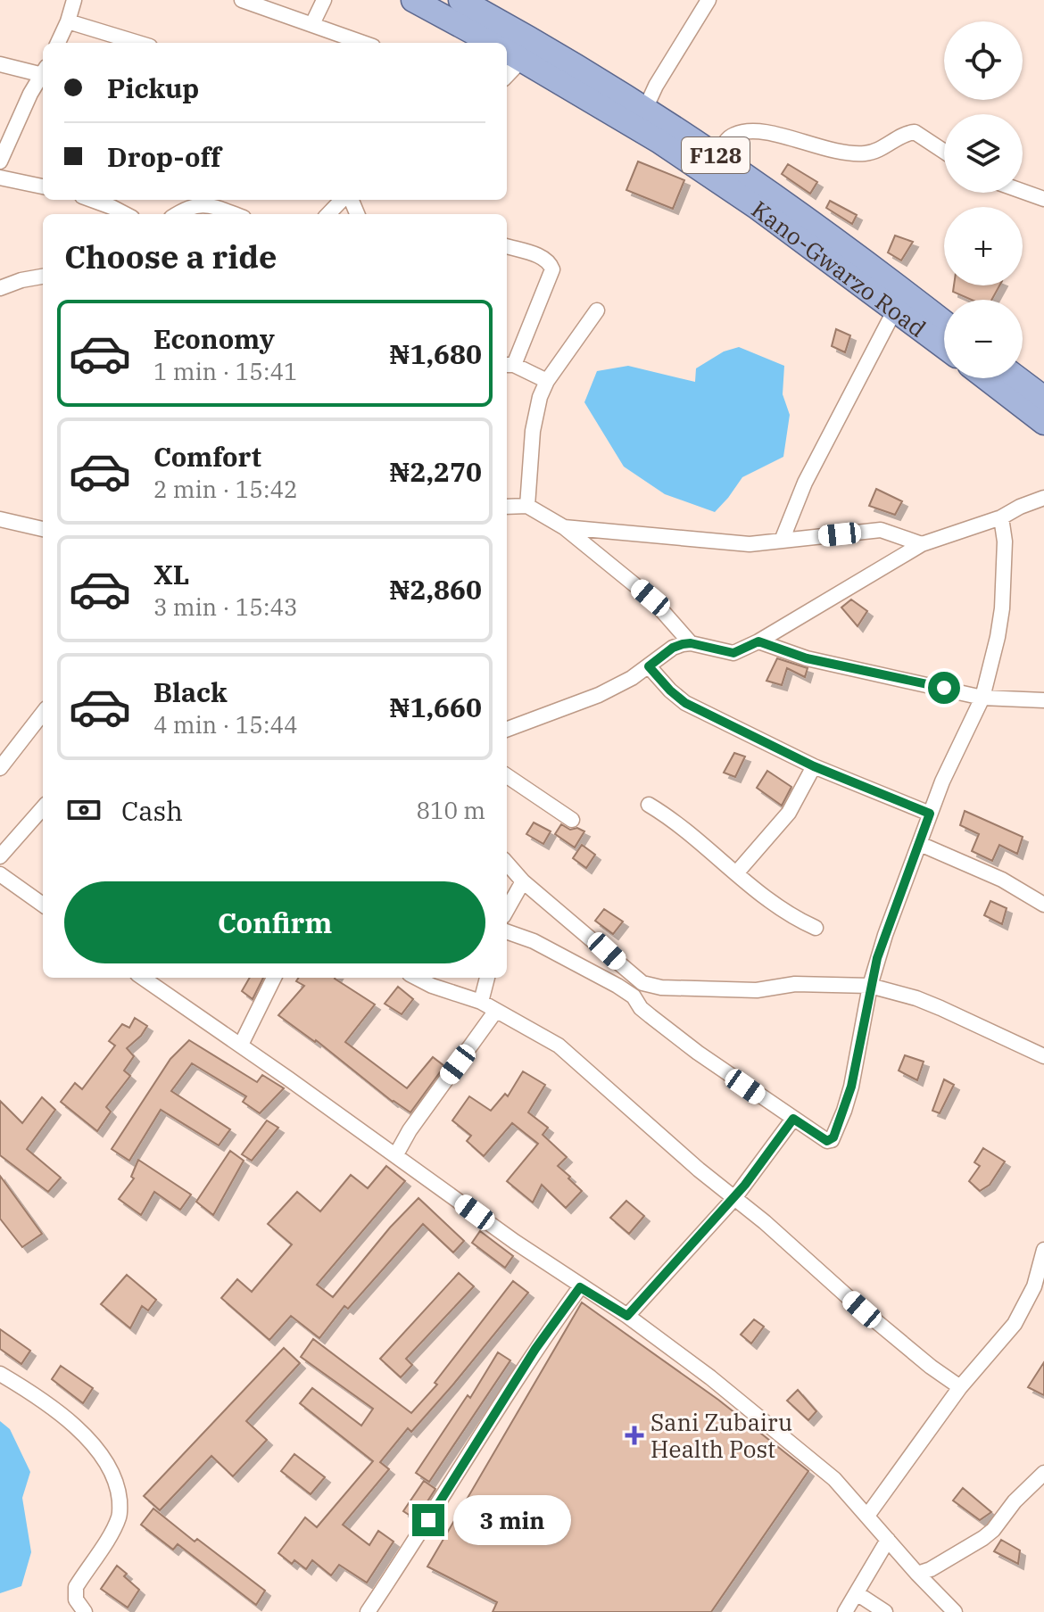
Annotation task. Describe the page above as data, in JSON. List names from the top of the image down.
{
  "streets": {
    "main road": ["F128", "Kano-Gwarzo Road"]
  },
  "places": {
    "health": ["Sani Zubairu Health Post"]
  },
  "page": {
    "map_buttons": ["+", "−"],
    "banner": ["Pickup", "Drop-off"],
    "heading": "Choose a ride",
    "list": [
      {
        "name": "Economy",
        "note": "1 min · 15:41",
        "value": "₦1,680"
      },
      {
        "name": "Comfort",
        "note": "2 min · 15:42",
        "value": "₦2,270"
      },
      {
        "name": "XL",
        "note": "3 min · 15:43",
        "value": "₦2,860"
      },
      {
        "name": "Black",
        "note": "4 min · 15:44",
        "value": "₦1,660"
      }
    ],
    "pay": ["Cash", "810 m"],
    "buttons": "Confirm",
    "bubble": "3 min"
  }
}
